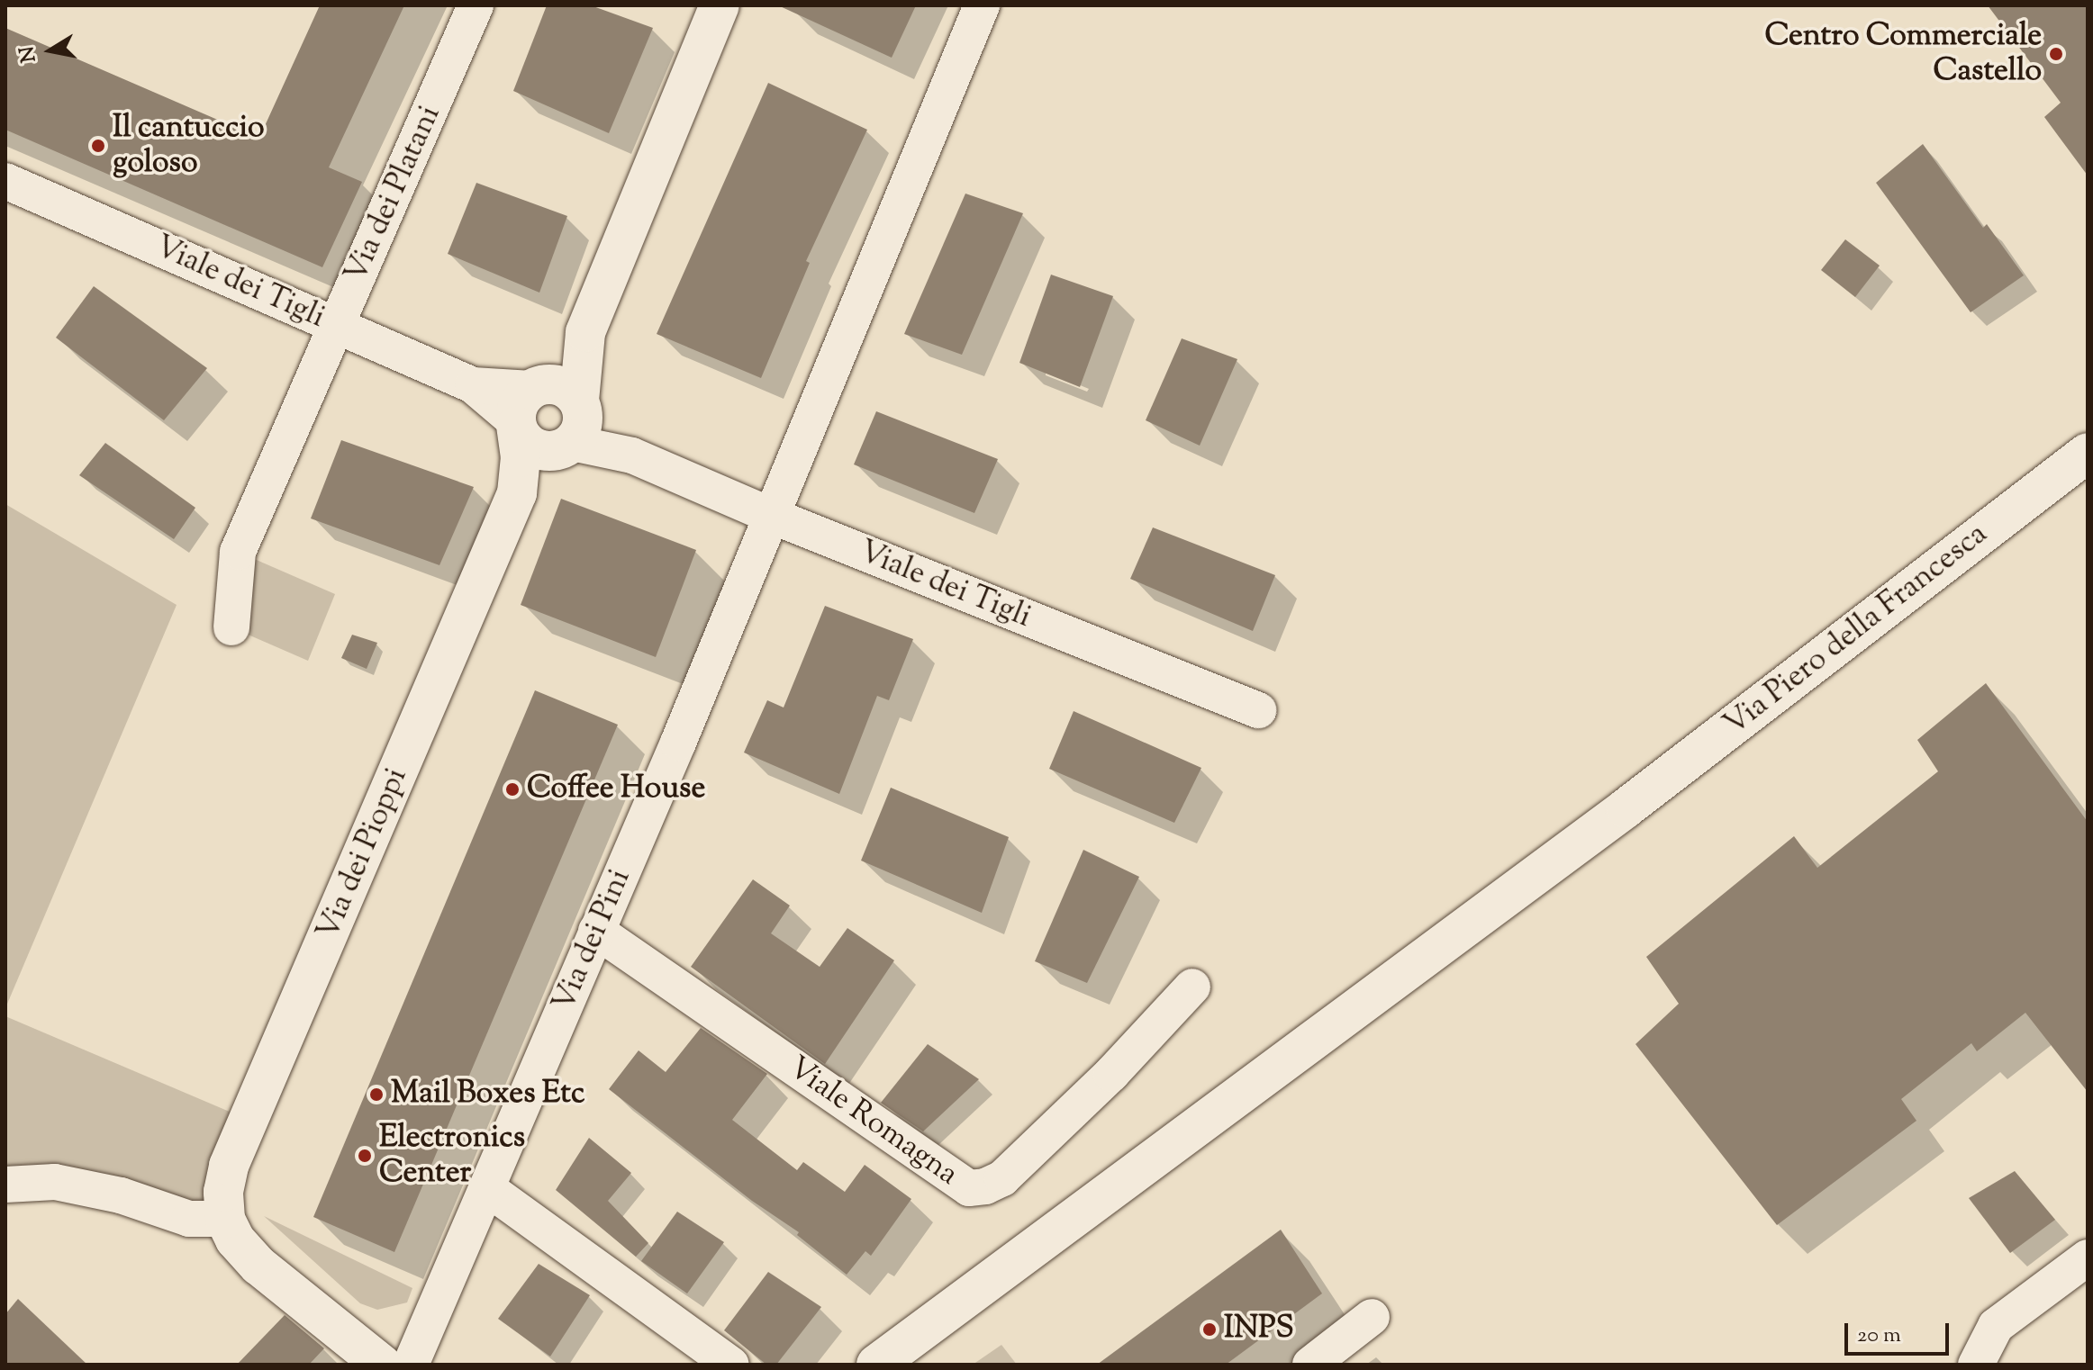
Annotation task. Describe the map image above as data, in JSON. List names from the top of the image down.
{
  "streets": {
    "street": [
      "Via dei Platani",
      "Viale dei Tigli",
      "Via Piero della Francesca",
      "Via dei Pioppi",
      "Via dei Pini",
      "Viale Romagna"
    ]
  },
  "crossings": [
    ["Via dei Platani", "Viale dei Tigli"],
    ["Viale dei Tigli", "Via dei Pioppi"],
    ["Viale dei Tigli", "Via dei Pini"],
    ["Via dei Pini", "Viale Romagna"]
  ],
  "places": [
    "Centro Commerciale Castello",
    "Il cantuccio goloso",
    "Coffee House",
    "Mail Boxes Etc",
    "Electronics Center",
    "INPS"
  ],
  "scale_bar": "20 m",
  "north": "left"
}
